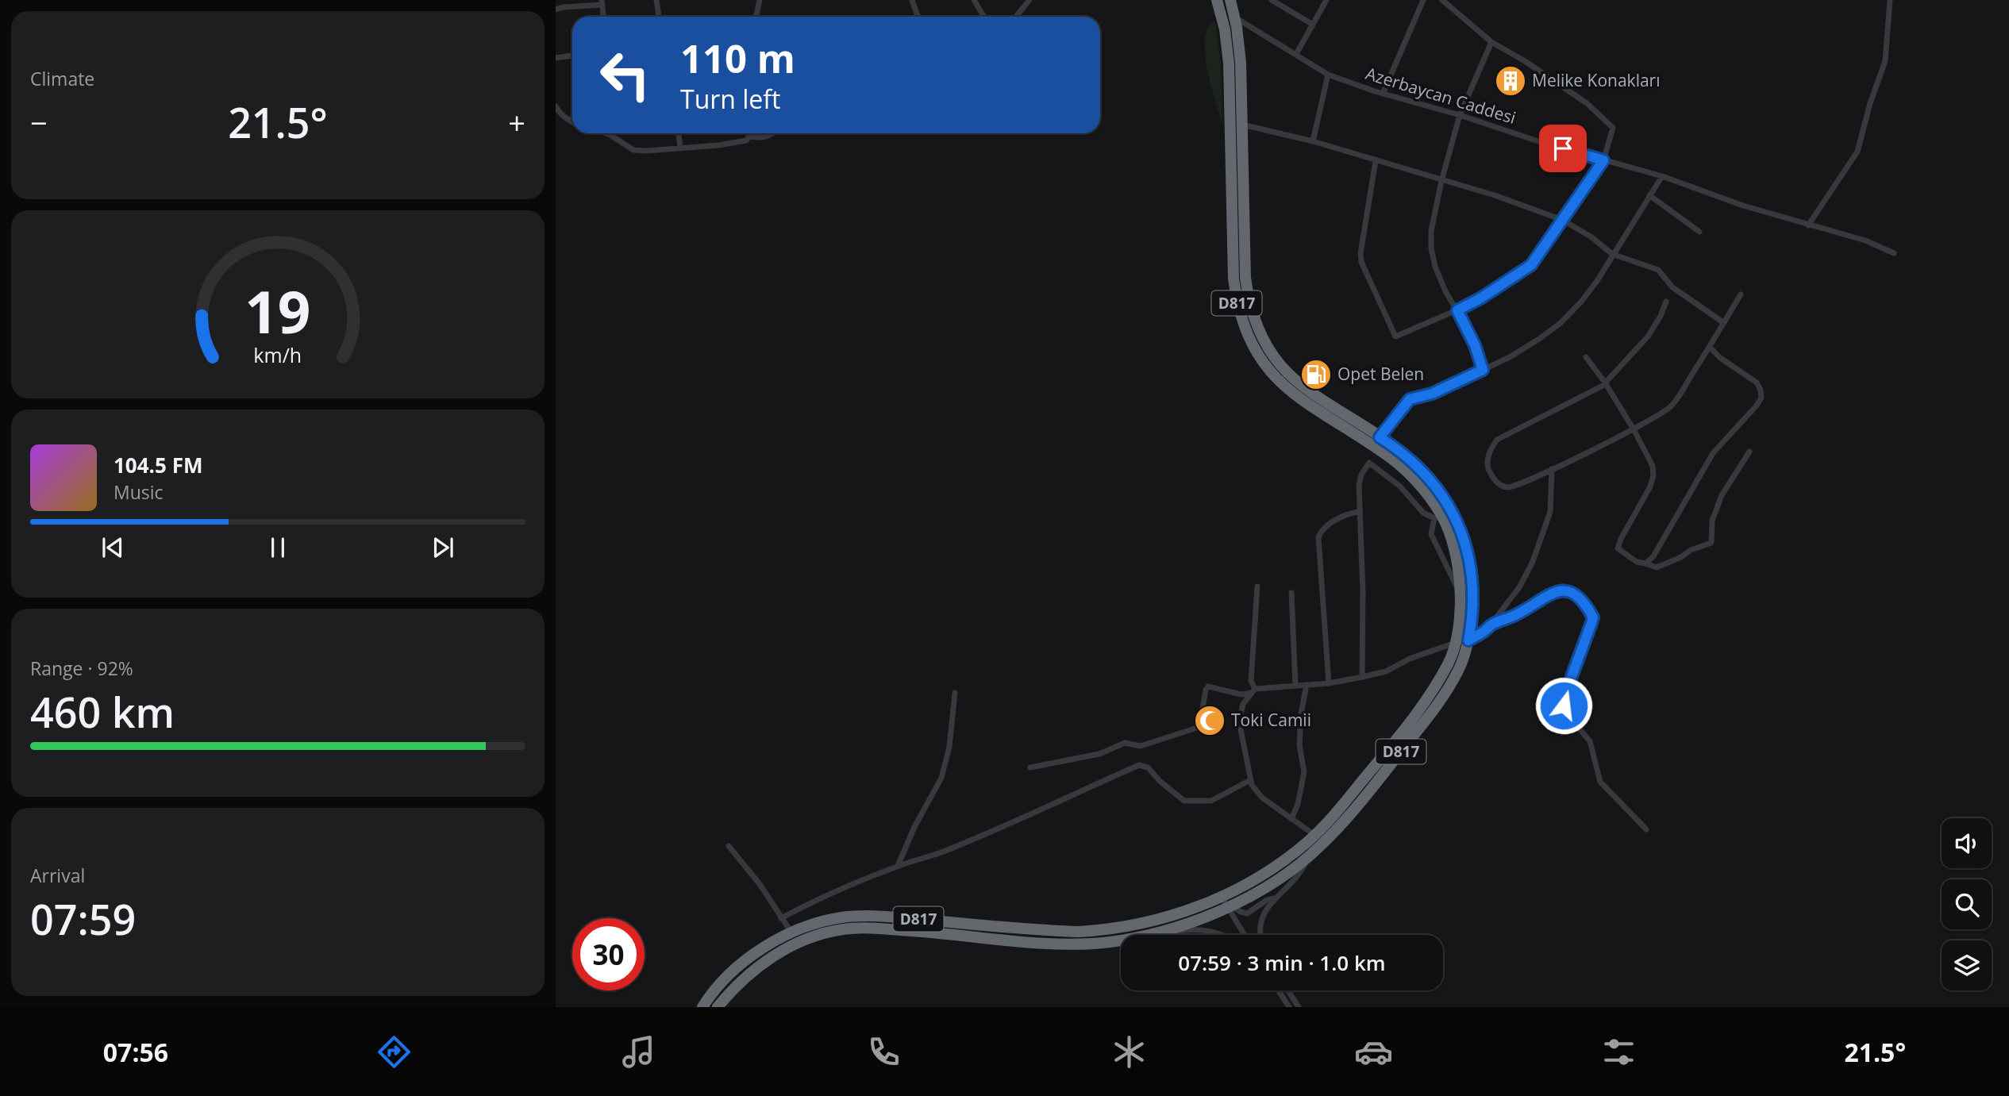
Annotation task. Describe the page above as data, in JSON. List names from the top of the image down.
{
  "streets": {
    "highway": ["D817"],
    "street": ["Azerbaycan Caddesi"]
  },
  "crossings": [
    ["Azerbaycan Caddesi", "D817"]
  ],
  "places": {
    "building": ["Melike Konakları"],
    "fuel station": ["Opet Belen"],
    "mosque": ["Toki Camii"]
  },
  "page": {
    "tile": [
      "Climate",
      ["Range · 92%", "460 km"],
      ["Arrival", "07:59"]
    ],
    "turn": ["110 m", "Turn left"],
    "heat": ["−", "21.5°", "+"],
    "song": ["104.5 FM", "Music"],
    "limit": "30",
    "trip": "07:59 · 3 min · 1.0 km",
    "tabs": ["07:56", "21.5°"],
    "gauge": ["19", "km/h"]
  }
}
